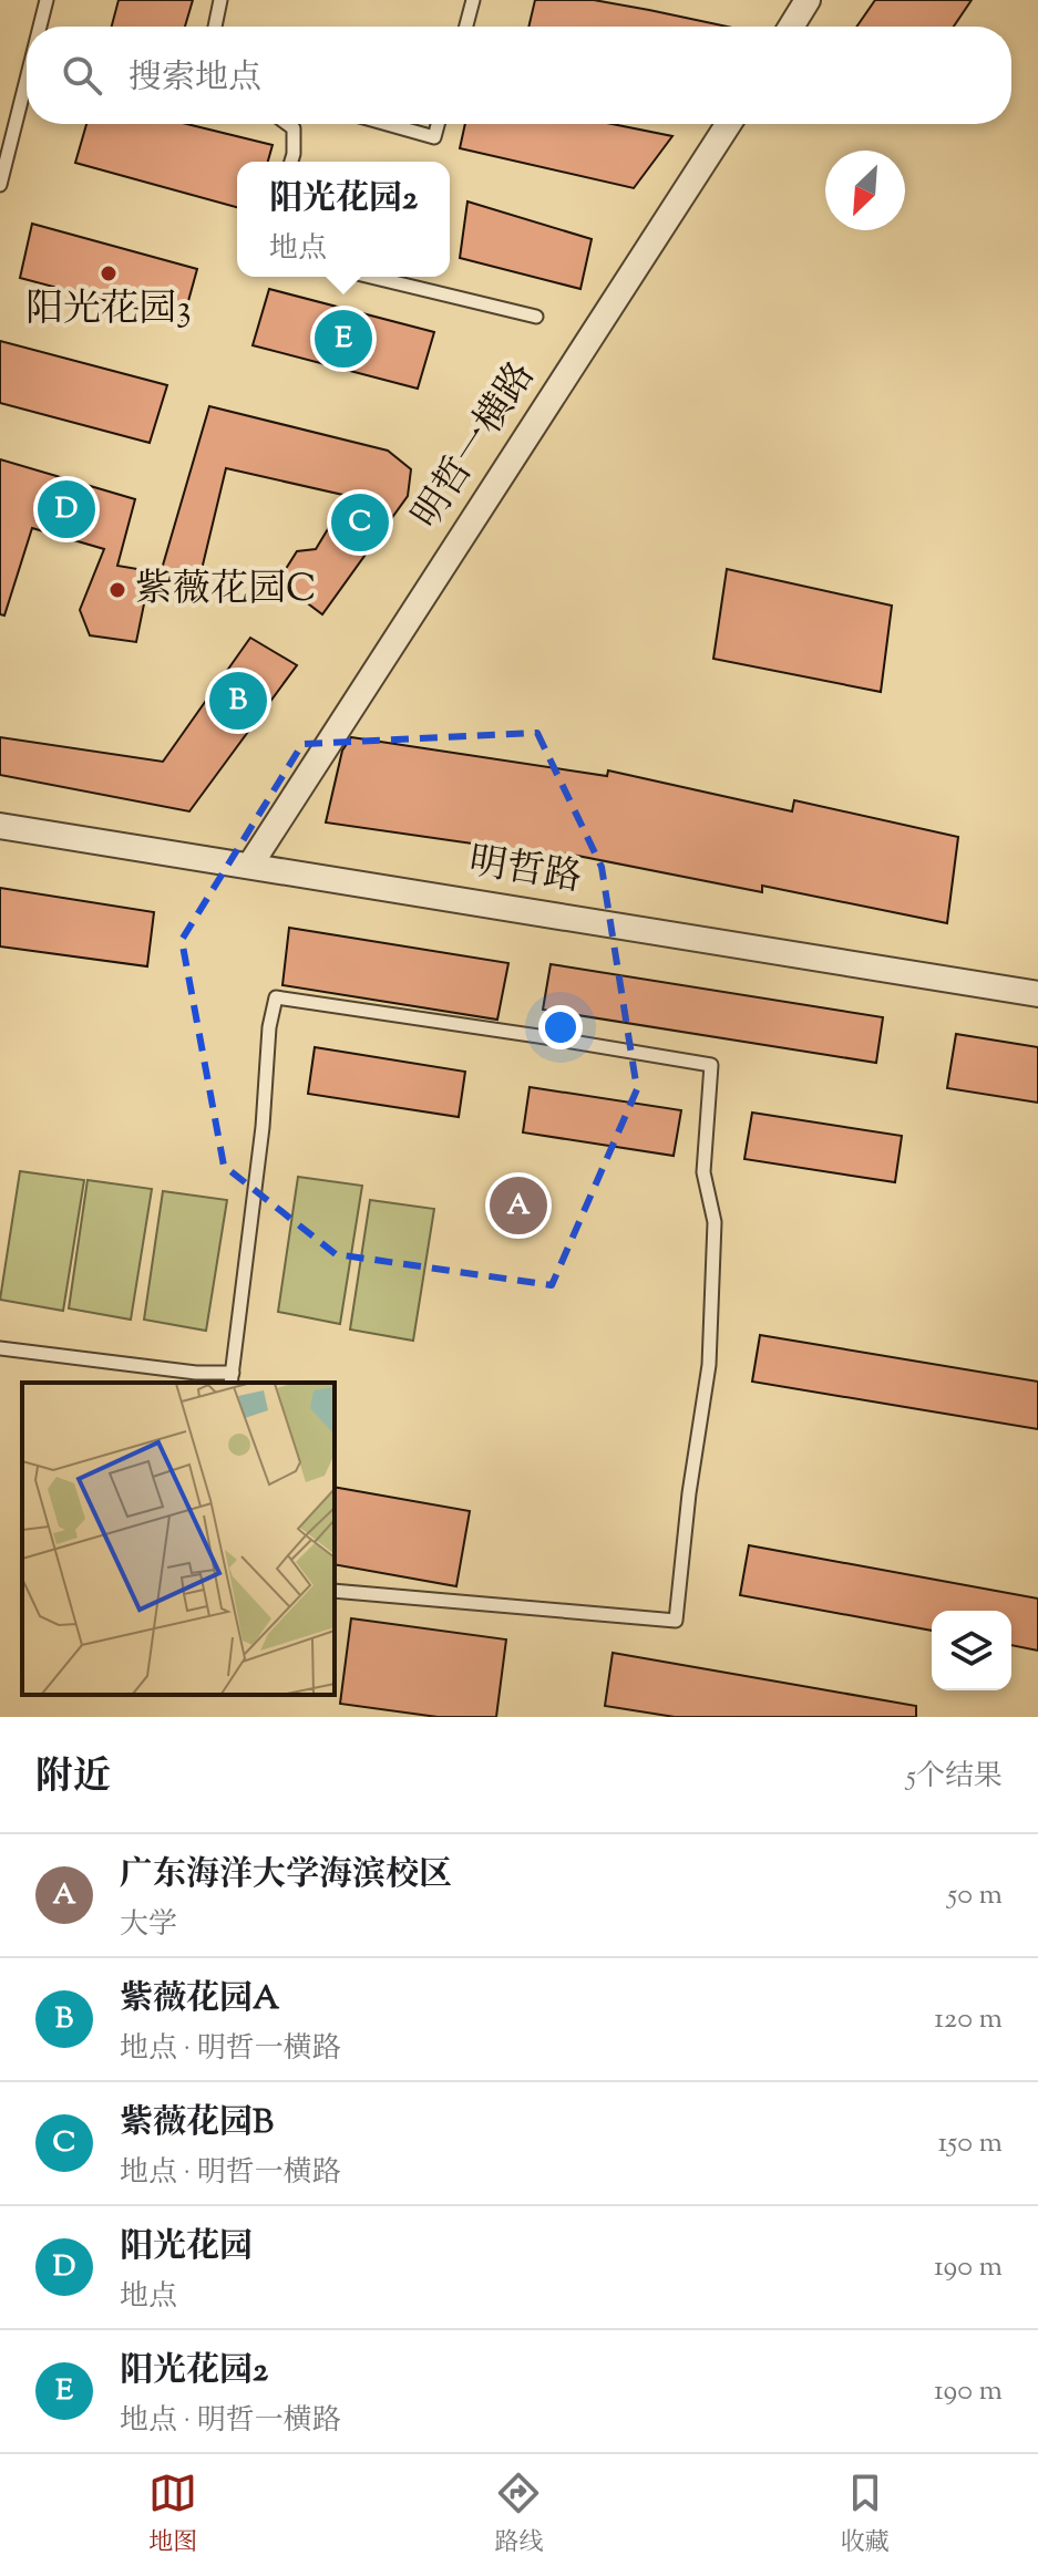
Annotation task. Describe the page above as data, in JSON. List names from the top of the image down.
{
  "streets": {
    "street": ["明哲一横路", "明哲路"]
  },
  "crossings": [
    ["明哲一横路", "明哲路"]
  ],
  "places": ["阳光花园3", "紫薇花园C"],
  "north": "bottom left",
  "page": {
    "search": "搜索地点",
    "popup": ["阳光花园2", "地点"],
    "pins": [
      "E",
      "D",
      "C",
      "B",
      "A"
    ],
    "heading": ["附近", "5个结果"],
    "list": [
      {
        "mark": "A",
        "name": "广东海洋大学海滨校区",
        "note": "大学",
        "value": "50 m"
      },
      {
        "mark": "B",
        "name": "紫薇花园A",
        "note": "地点 · 明哲一横路",
        "value": "120 m"
      },
      {
        "mark": "C",
        "name": "紫薇花园B",
        "note": "地点 · 明哲一横路",
        "value": "150 m"
      },
      {
        "mark": "D",
        "name": "阳光花园",
        "note": "地点",
        "value": "190 m"
      },
      {
        "mark": "E",
        "name": "阳光花园2",
        "note": "地点 · 明哲一横路",
        "value": "190 m"
      }
    ],
    "nav": ["地图", "路线", "收藏"]
  }
}
